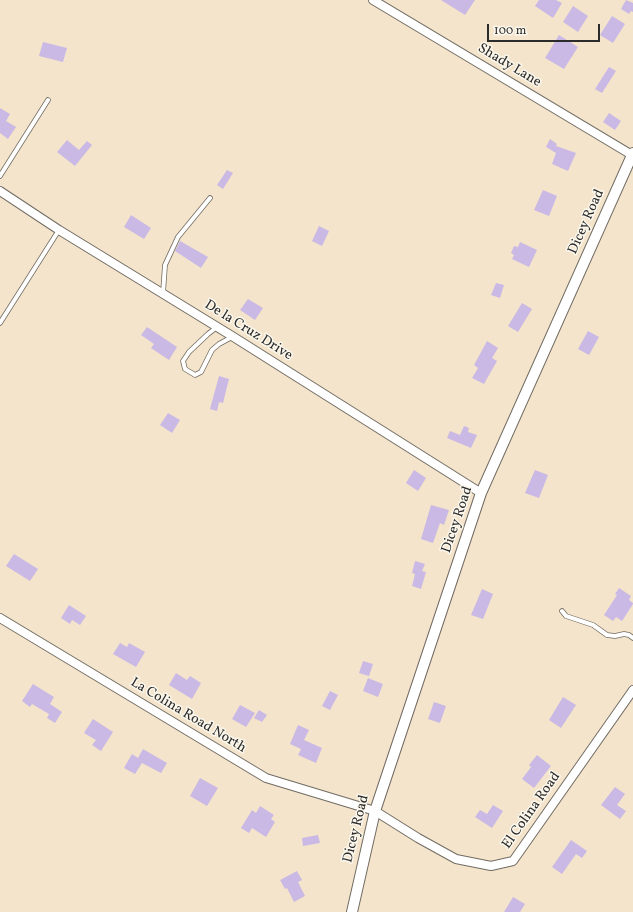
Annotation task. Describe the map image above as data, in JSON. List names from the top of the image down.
{
  "streets": {
    "street": [
      "Shady Lane",
      "Dicey Road",
      "De la Cruz Drive",
      "La Colina Road North",
      "El Colina Road"
    ]
  },
  "crossings": [
    ["Shady Lane", "Dicey Road"],
    ["Dicey Road", "De la Cruz Drive"],
    ["Dicey Road", "La Colina Road North"],
    ["Dicey Road", "El Colina Road"],
    ["La Colina Road North", "El Colina Road"]
  ],
  "scale_bar": "100 m"
}
